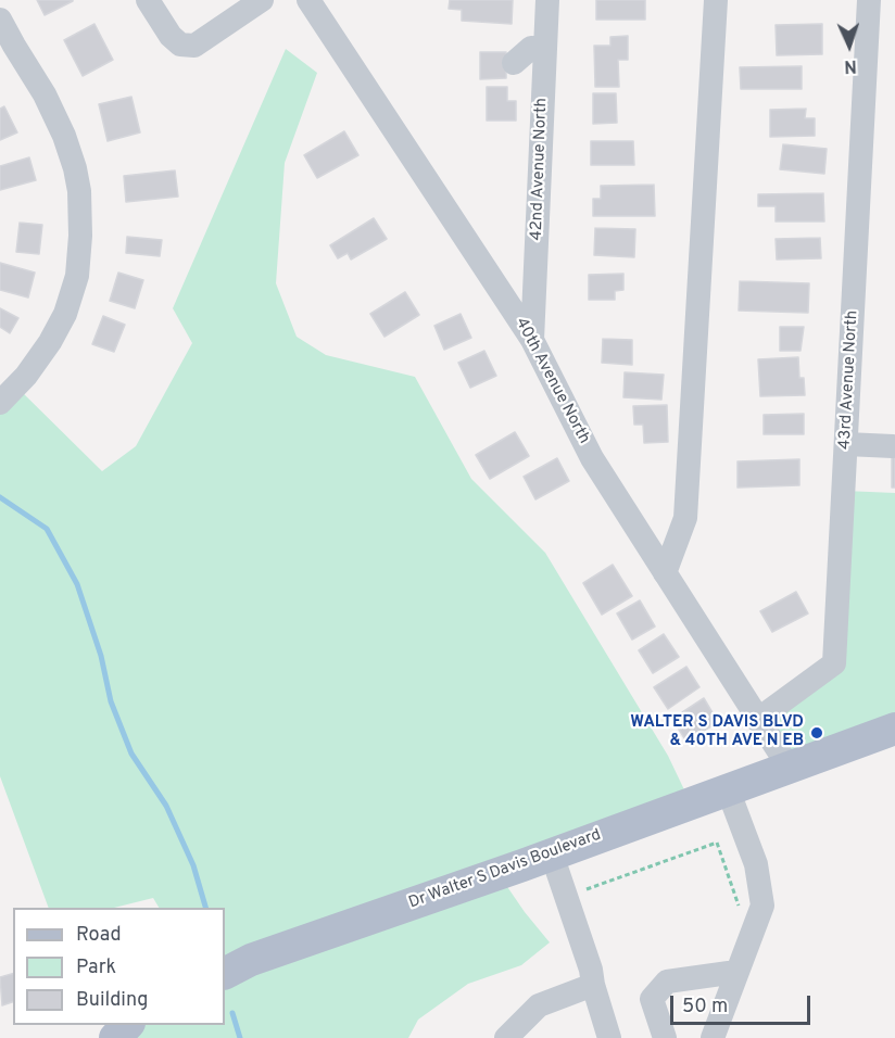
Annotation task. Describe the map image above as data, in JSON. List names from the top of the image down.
{
  "streets": {
    "main road": ["Dr Walter S Davis Boulevard"],
    "street": ["42nd Avenue North", "43rd Avenue North", "40th Avenue North"]
  },
  "crossings": [
    ["42nd Avenue North", "40th Avenue North"],
    ["43rd Avenue North", "40th Avenue North"],
    ["40th Avenue North", "Dr Walter S Davis Boulevard"]
  ],
  "places": ["WALTER S DAVIS BLVD & 40TH AVE N EB"],
  "legend": ["Road", "Park", "Building"],
  "scale_bar": "50 m",
  "north": "bottom"
}
